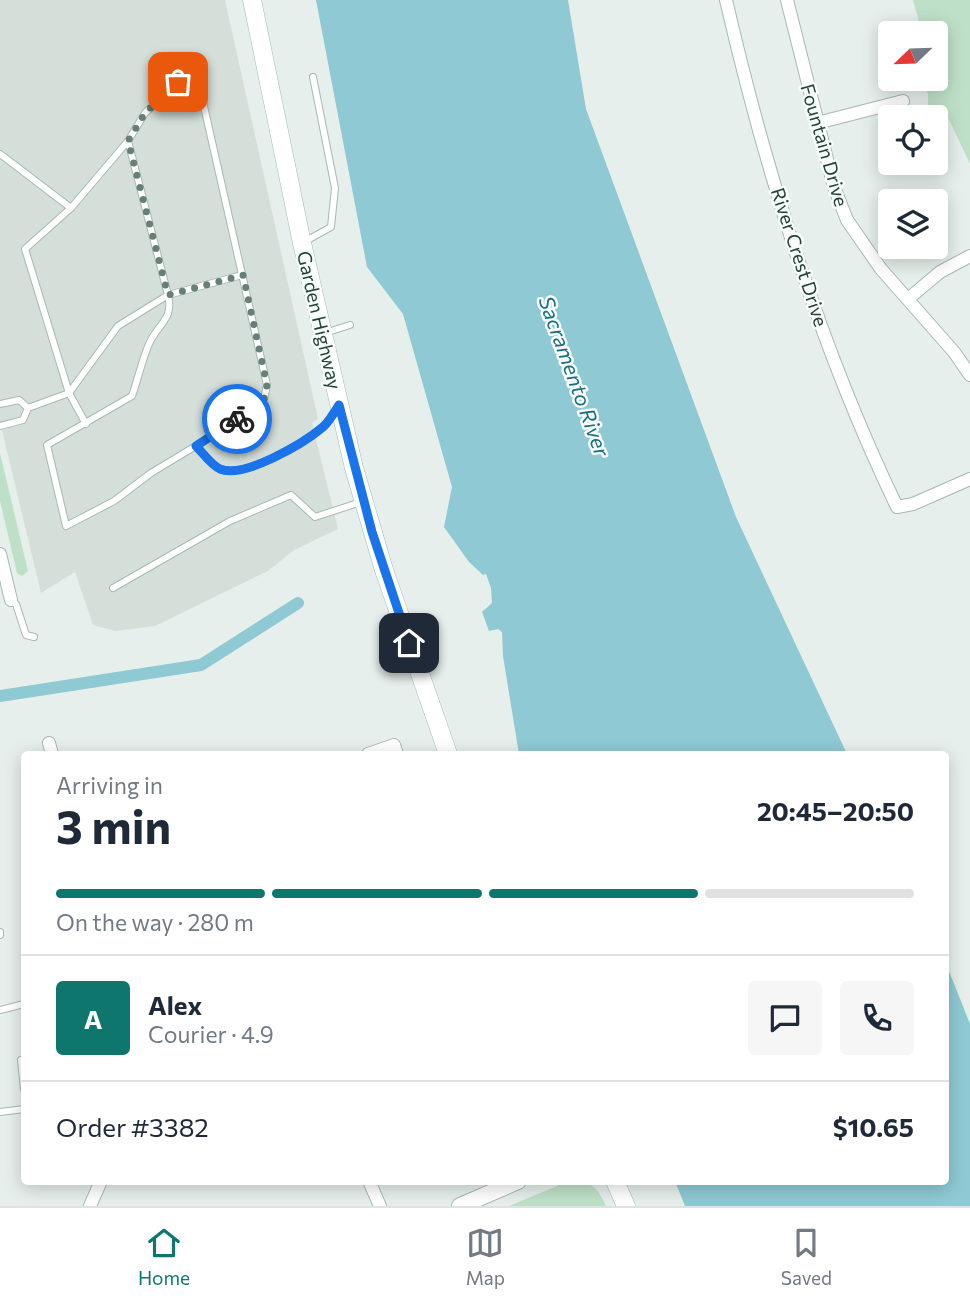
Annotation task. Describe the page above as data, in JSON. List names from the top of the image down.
{
  "streets": {
    "main road": ["Garden Highway"],
    "street": ["Fountain Drive", "River Crest Drive"]
  },
  "water": ["Sacramento River"],
  "north": "bottom left",
  "page": {
    "heading": ["3 min", "Arriving in", "20:45–20:50"],
    "panel": [
      "Alex",
      "Courier · 4.9",
      "Order #3382",
      "$10.65"
    ],
    "bar": "On the way · 280 m",
    "round": "A",
    "tabs": ["Home", "Map", "Saved"]
  }
}
